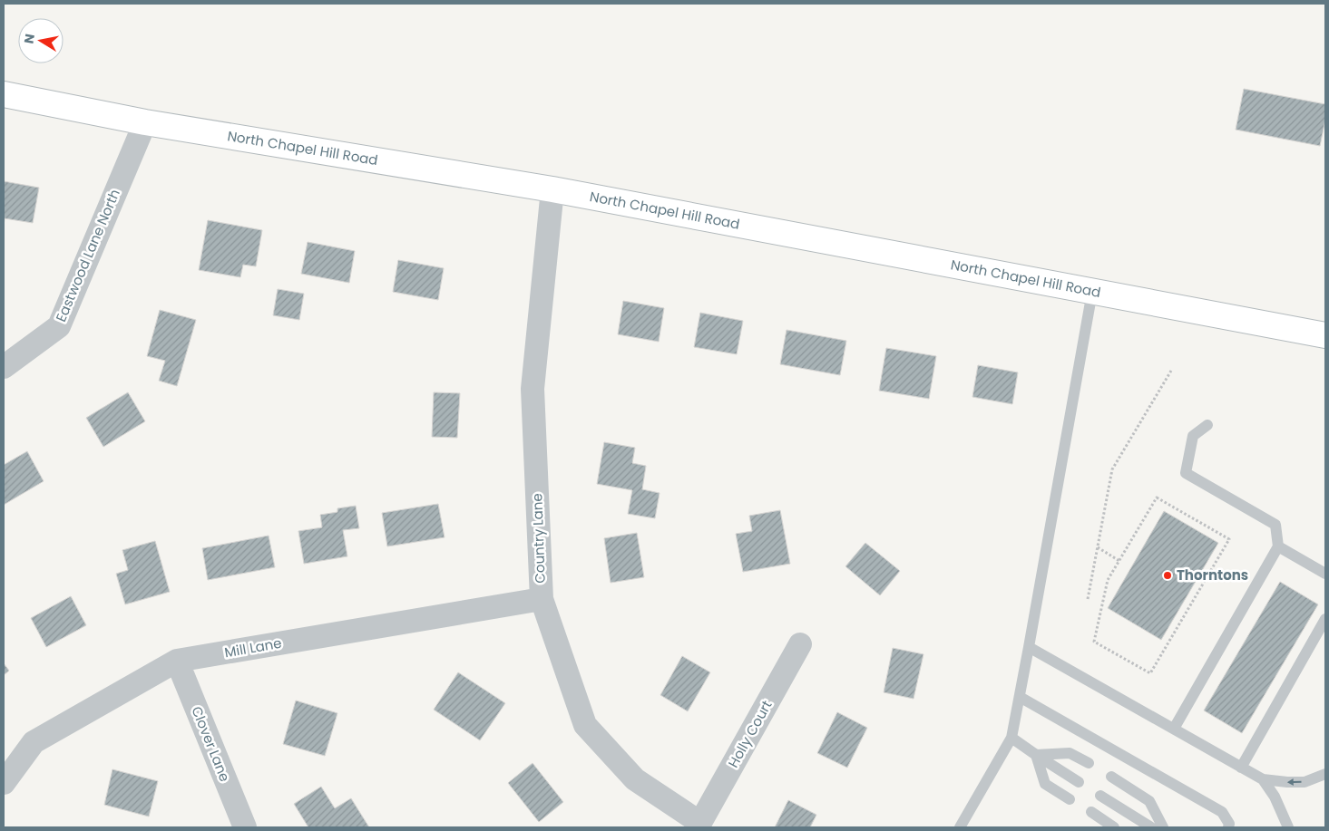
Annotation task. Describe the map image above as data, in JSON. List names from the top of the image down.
{
  "streets": {
    "street": [
      "North Chapel Hill Road",
      "Eastwood Lane North",
      "Country Lane",
      "Mill Lane",
      "Holly Court",
      "Clover Lane"
    ]
  },
  "crossings": [
    ["North Chapel Hill Road", "Eastwood Lane North"],
    ["North Chapel Hill Road", "Country Lane"],
    ["Country Lane", "Mill Lane"],
    ["Country Lane", "Holly Court"],
    ["Mill Lane", "Clover Lane"]
  ],
  "places": ["Thorntons"],
  "north": "left"
}
